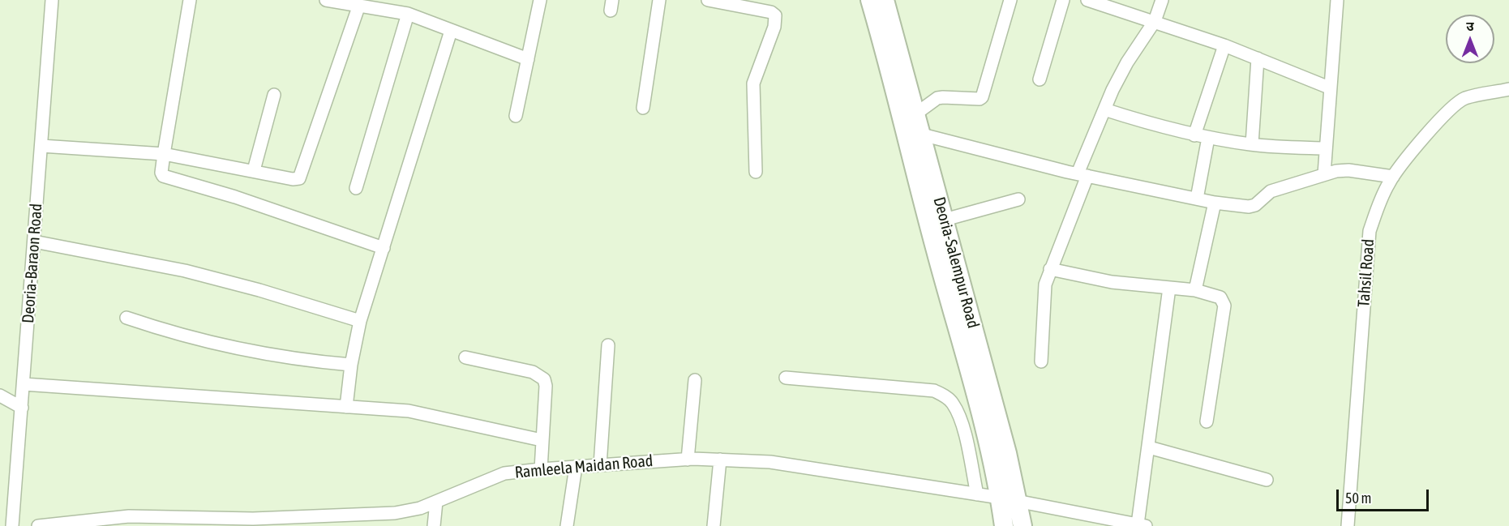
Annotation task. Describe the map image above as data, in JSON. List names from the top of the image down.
{
  "streets": {
    "highway": ["Deoria-Salempur Road"],
    "street": ["Deoria-Baraon Road", "Tahsil Road", "Ramleela Maidan Road"]
  },
  "crossings": [
    ["Deoria-Salempur Road", "Ramleela Maidan Road"]
  ],
  "scale_bar": "50 m",
  "north": "top"
}
